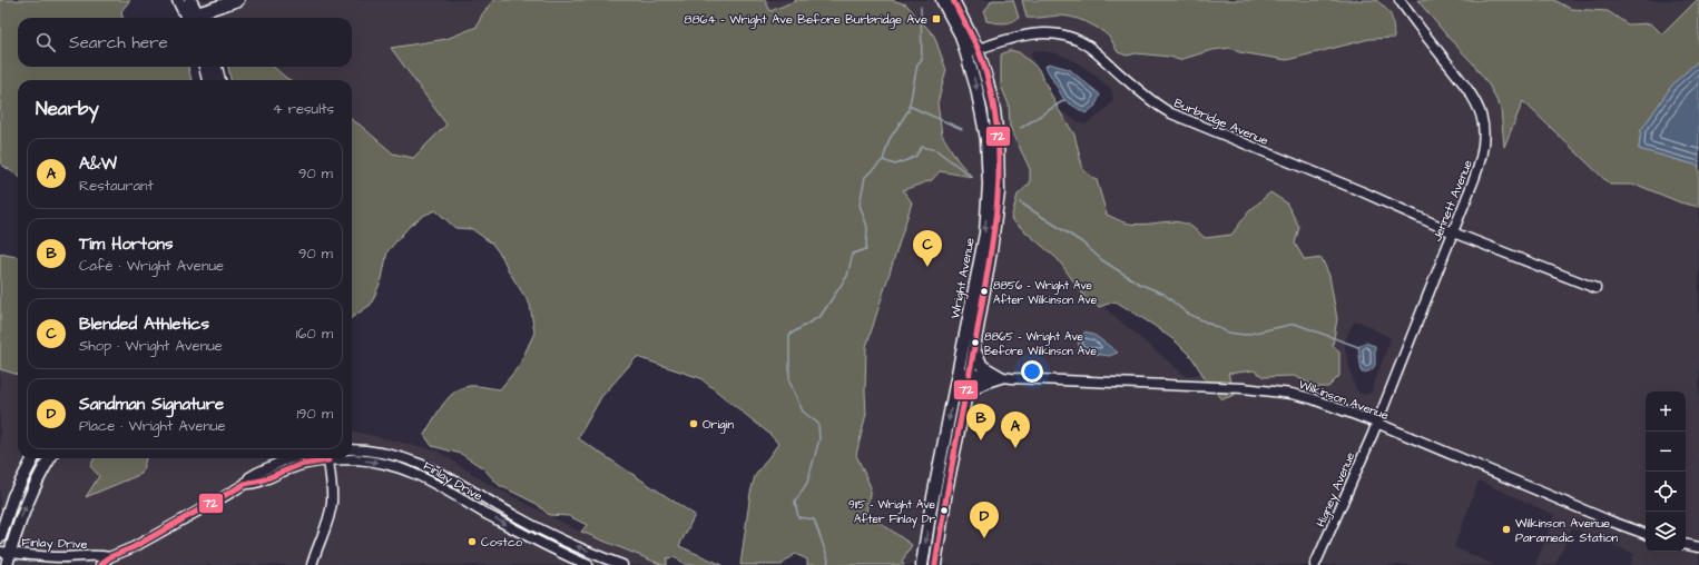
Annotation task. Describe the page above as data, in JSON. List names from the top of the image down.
{
  "streets": {
    "main road": ["Wright Avenue"],
    "street": [
      "Burbridge Avenue",
      "Jennett Avenue",
      "Wilkinson Avenue",
      "Finlay Drive",
      "Higney Avenue"
    ]
  },
  "crossings": [
    ["Burbridge Avenue", "Jennett Avenue"],
    ["Burbridge Avenue", "Wright Avenue"],
    ["Jennett Avenue", "Wilkinson Avenue"],
    ["Jennett Avenue", "Higney Avenue"],
    ["Wright Avenue", "Wilkinson Avenue"],
    ["Wilkinson Avenue", "Higney Avenue"]
  ],
  "places": {
    "transit": ["8864 - Wright Ave Before Burbridge Ave"],
    "other": [
      "8856 - Wright Ave After Wilkinson Ave",
      "8865 - Wright Ave Before Wilkinson Ave",
      "Origin",
      "9115 - Wright Ave After Finlay Dr",
      "Wilkinson Avenue Paramedic Station",
      "Costco"
    ]
  },
  "lines": ["transit line 72"],
  "page": {
    "search": "Search here",
    "heading": ["Nearby", "4 results"],
    "list": [
      {
        "mark": "A",
        "name": "A&W",
        "note": "Restaurant",
        "value": "90 m"
      },
      {
        "mark": "B",
        "name": "Tim Hortons",
        "note": "Café · Wright Avenue",
        "value": "90 m"
      },
      {
        "mark": "C",
        "name": "Blended Athletics",
        "note": "Shop · Wright Avenue",
        "value": "160 m"
      },
      {
        "mark": "D",
        "name": "Sandman Signature",
        "note": "Place · Wright Avenue",
        "value": "190 m"
      }
    ],
    "pins": [
      "C",
      "B",
      "A",
      "D"
    ],
    "map_buttons": ["+", "−"]
  }
}
